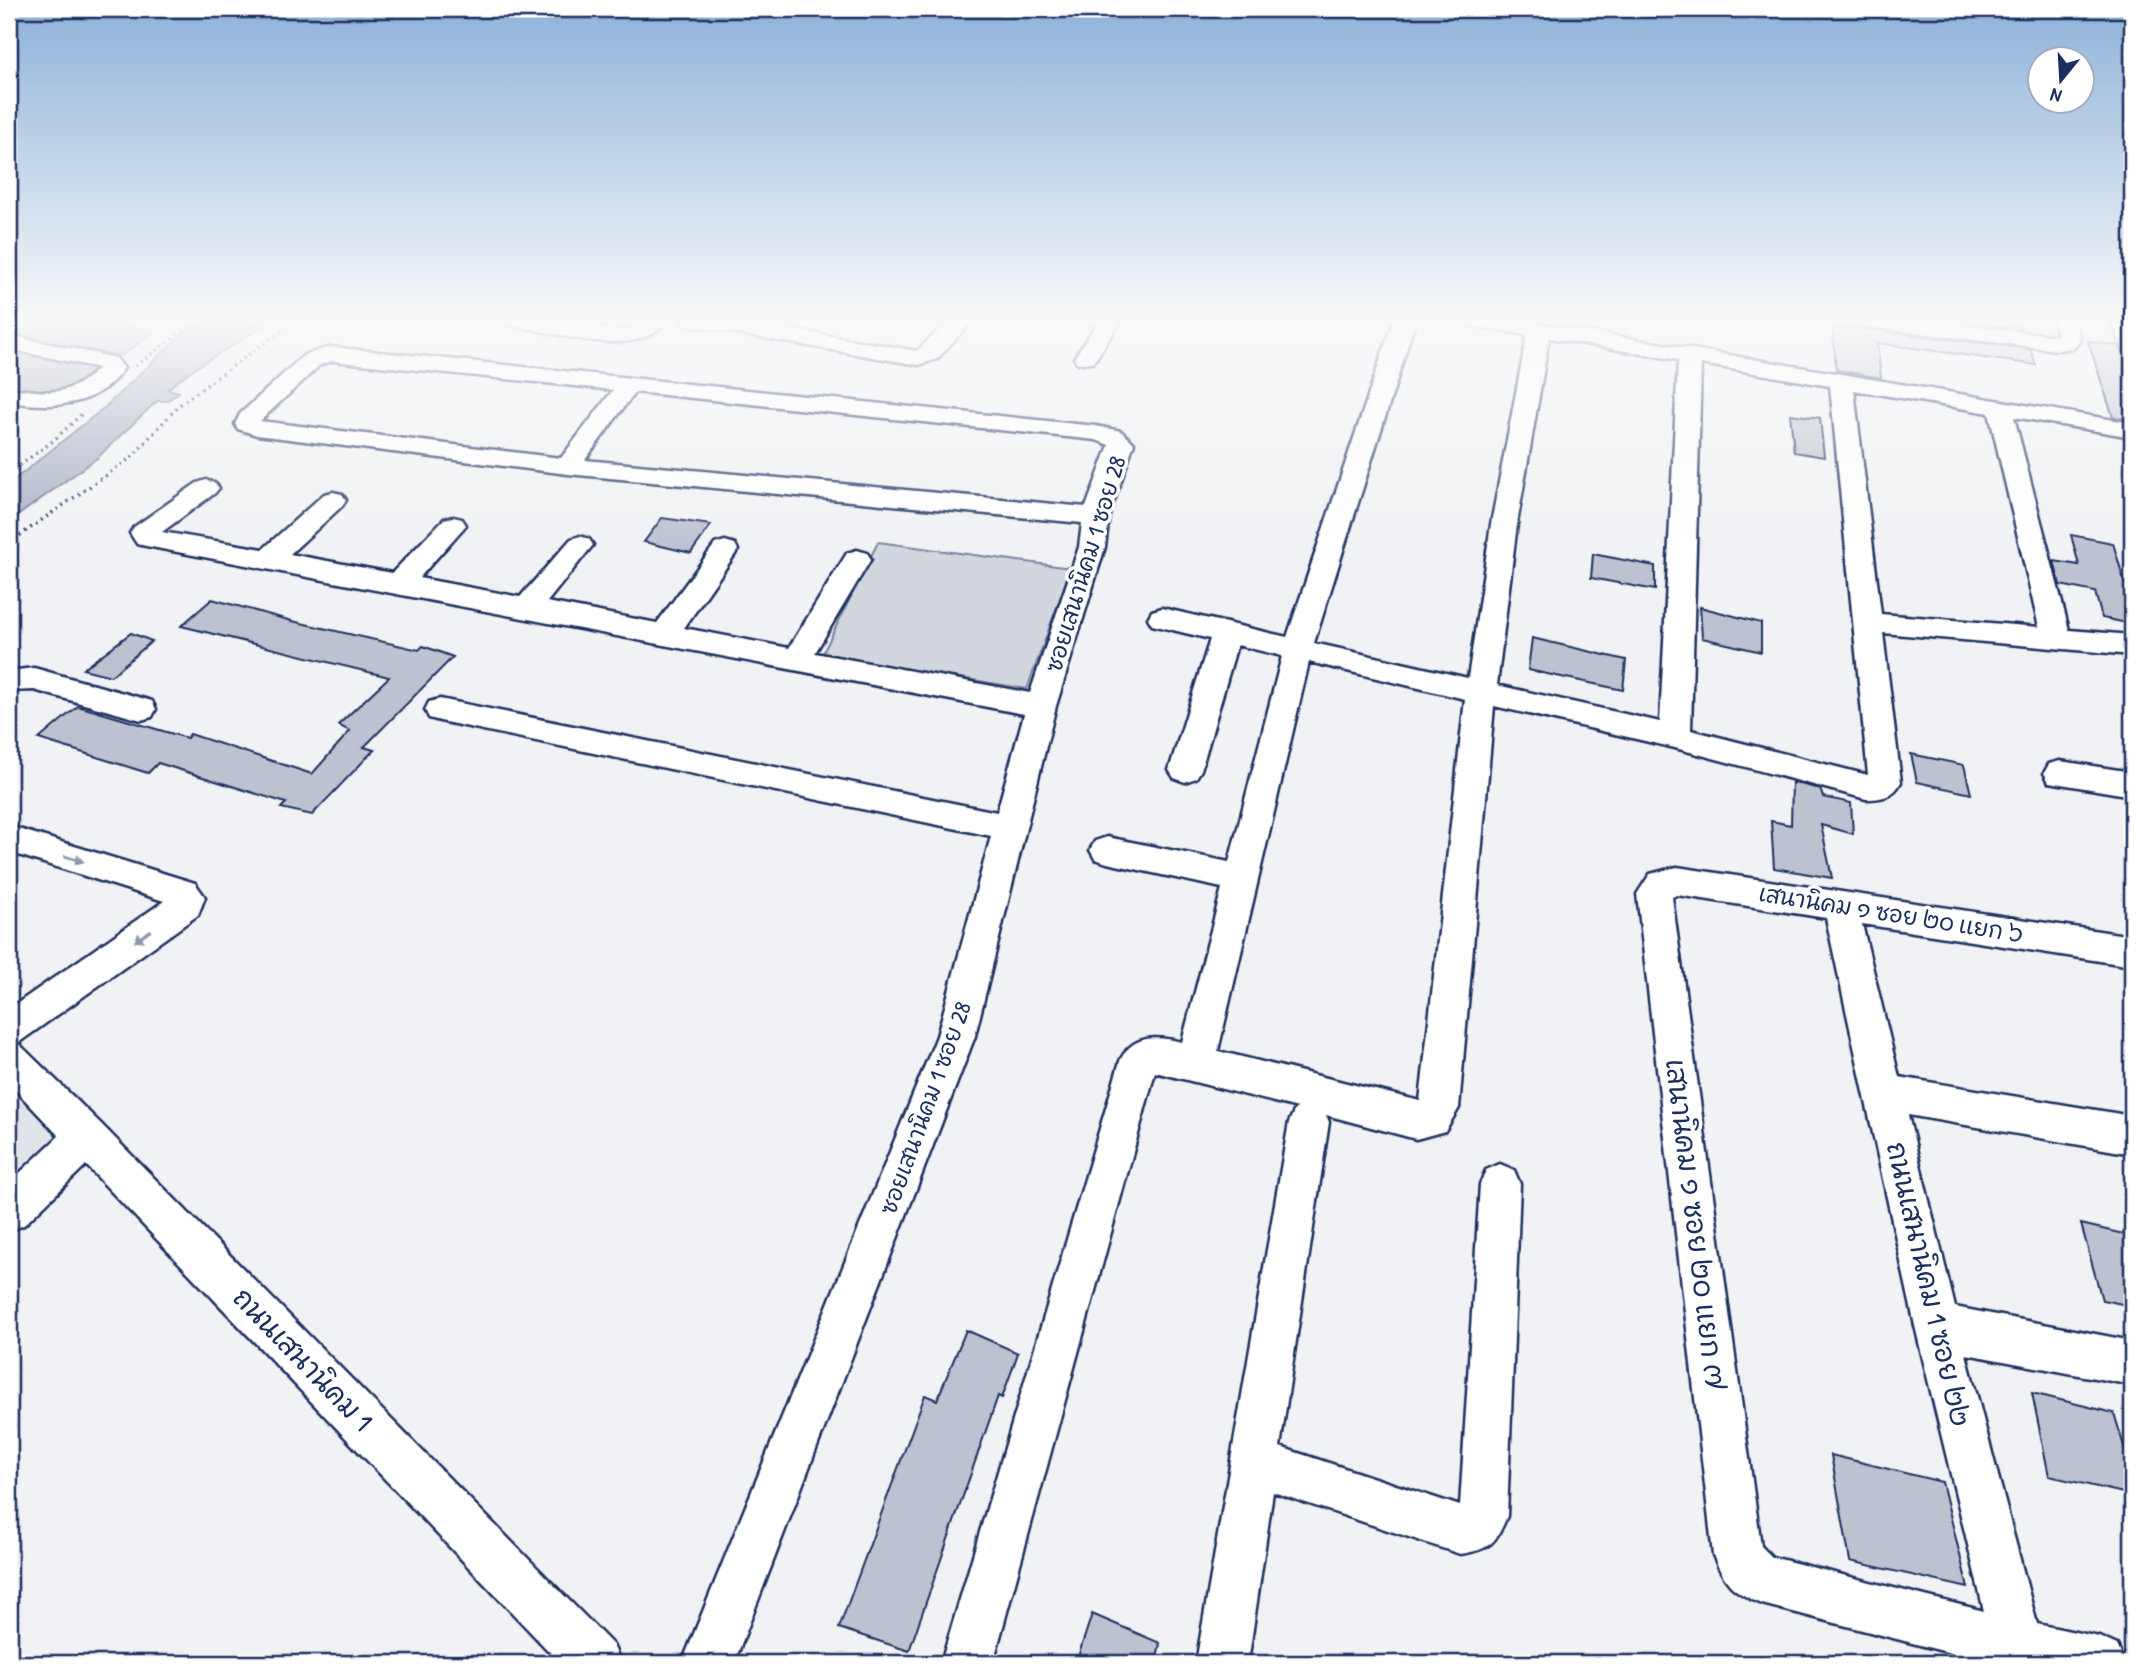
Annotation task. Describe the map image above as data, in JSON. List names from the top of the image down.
{
  "streets": {
    "street": [
      "ซอยเสนานิคม 1 ซอย 28",
      "เสนานิคม ๑ ซอย ๒๐ แยก ๖",
      "เสนานิคม ๑ ซอย ๒๐ แยก ๗",
      "ถนนเสนานิคม 1 ซอย ๒๒",
      "ถนนเสนานิคม 1"
    ]
  },
  "crossings": [
    ["เสนานิคม ๑ ซอย ๒๐ แยก ๖", "เสนานิคม ๑ ซอย ๒๐ แยก ๗"],
    ["เสนานิคม ๑ ซอย ๒๐ แยก ๖", "ถนนเสนานิคม 1 ซอย ๒๒"],
    ["เสนานิคม ๑ ซอย ๒๐ แยก ๗", "ถนนเสนานิคม 1 ซอย ๒๒"]
  ],
  "north": "bottom"
}
